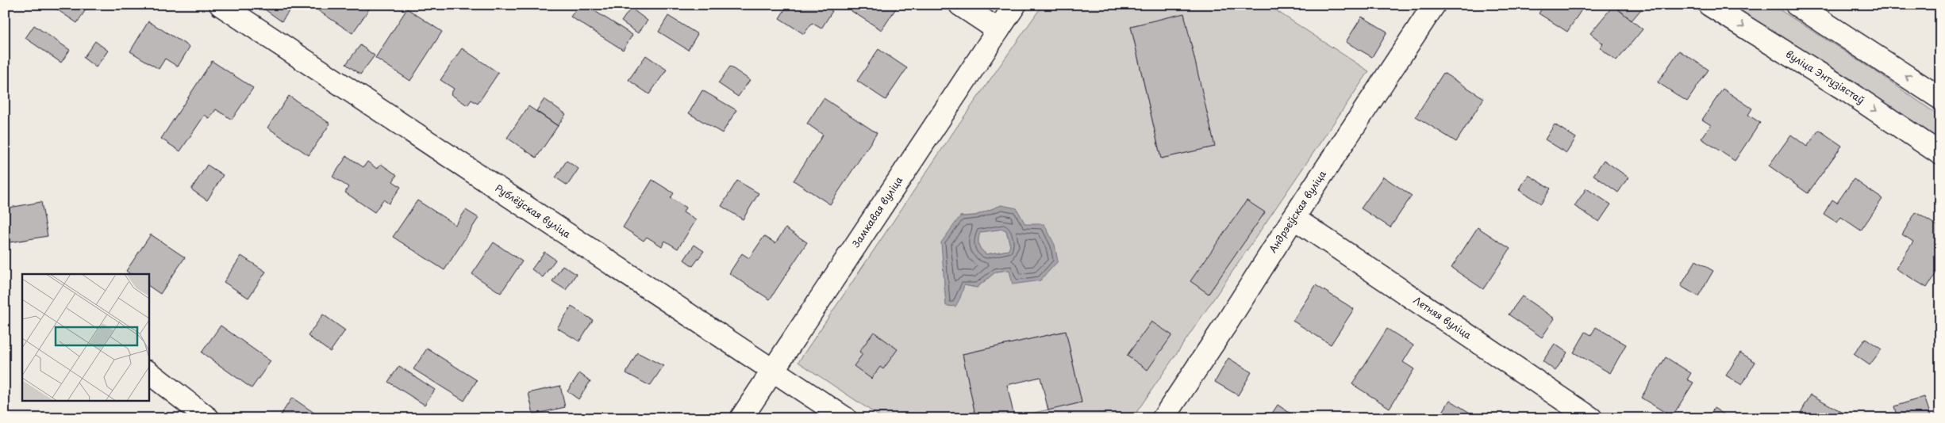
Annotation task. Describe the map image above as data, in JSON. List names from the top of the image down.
{
  "streets": {
    "street": [
      "вуліца Энтузіястаў",
      "Рублёўская вуліца",
      "Замкавая вуліца",
      "Андрэеўская вуліца",
      "Летняя вуліца"
    ]
  },
  "crossings": [
    ["Рублёўская вуліца", "Замкавая вуліца"],
    ["Андрэеўская вуліца", "Летняя вуліца"]
  ]
}
